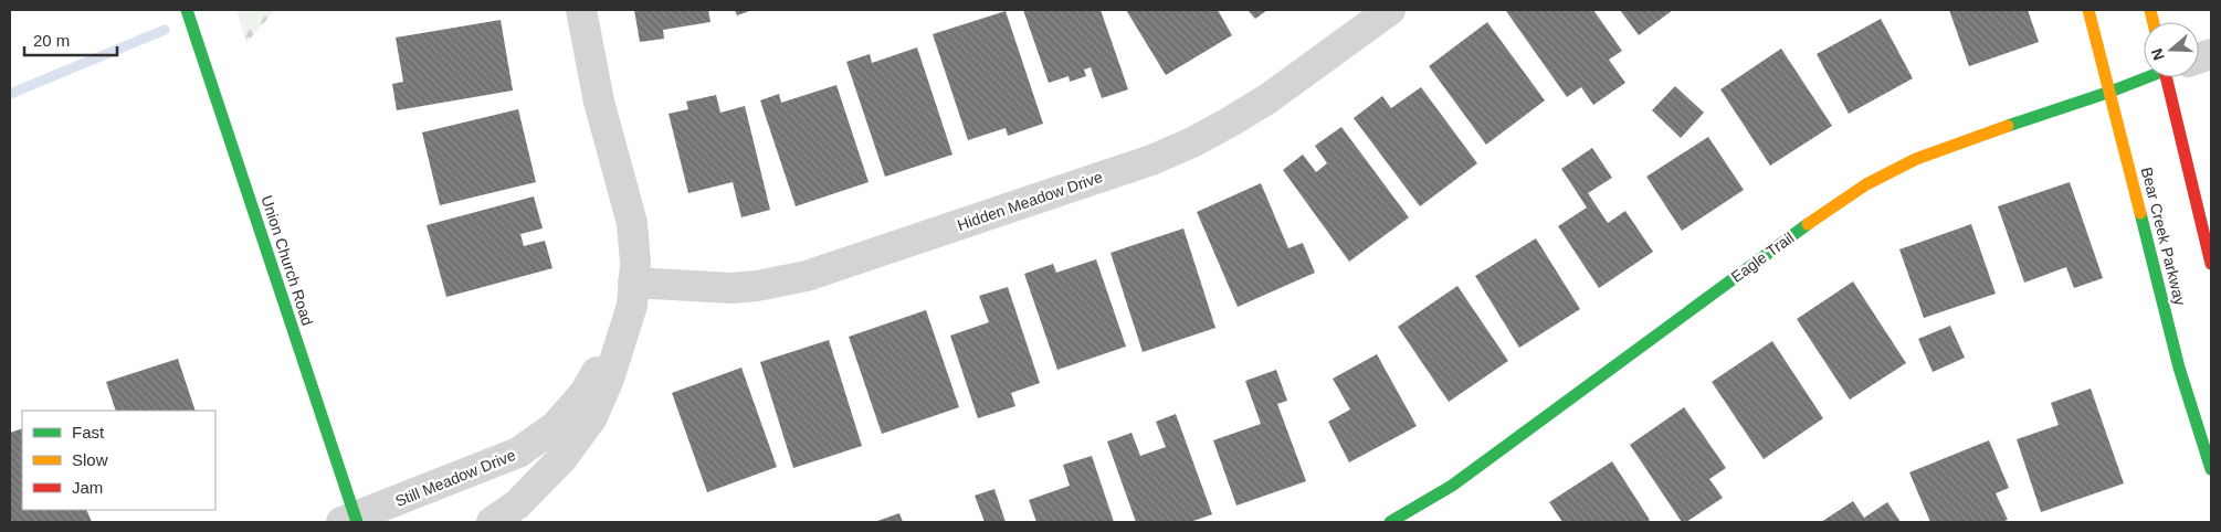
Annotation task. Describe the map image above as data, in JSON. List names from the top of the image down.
{
  "streets": {
    "street": [
      "Hidden Meadow Drive",
      "Bear Creek Parkway",
      "Eagle Trail",
      "Union Church Road",
      "Still Meadow Drive"
    ]
  },
  "crossings": [
    ["Hidden Meadow Drive", "Still Meadow Drive"],
    ["Bear Creek Parkway", "Eagle Trail"],
    ["Union Church Road", "Still Meadow Drive"]
  ],
  "legend": ["Fast", "Slow", "Jam"],
  "scale_bar": "20 m",
  "north": "left"
}
